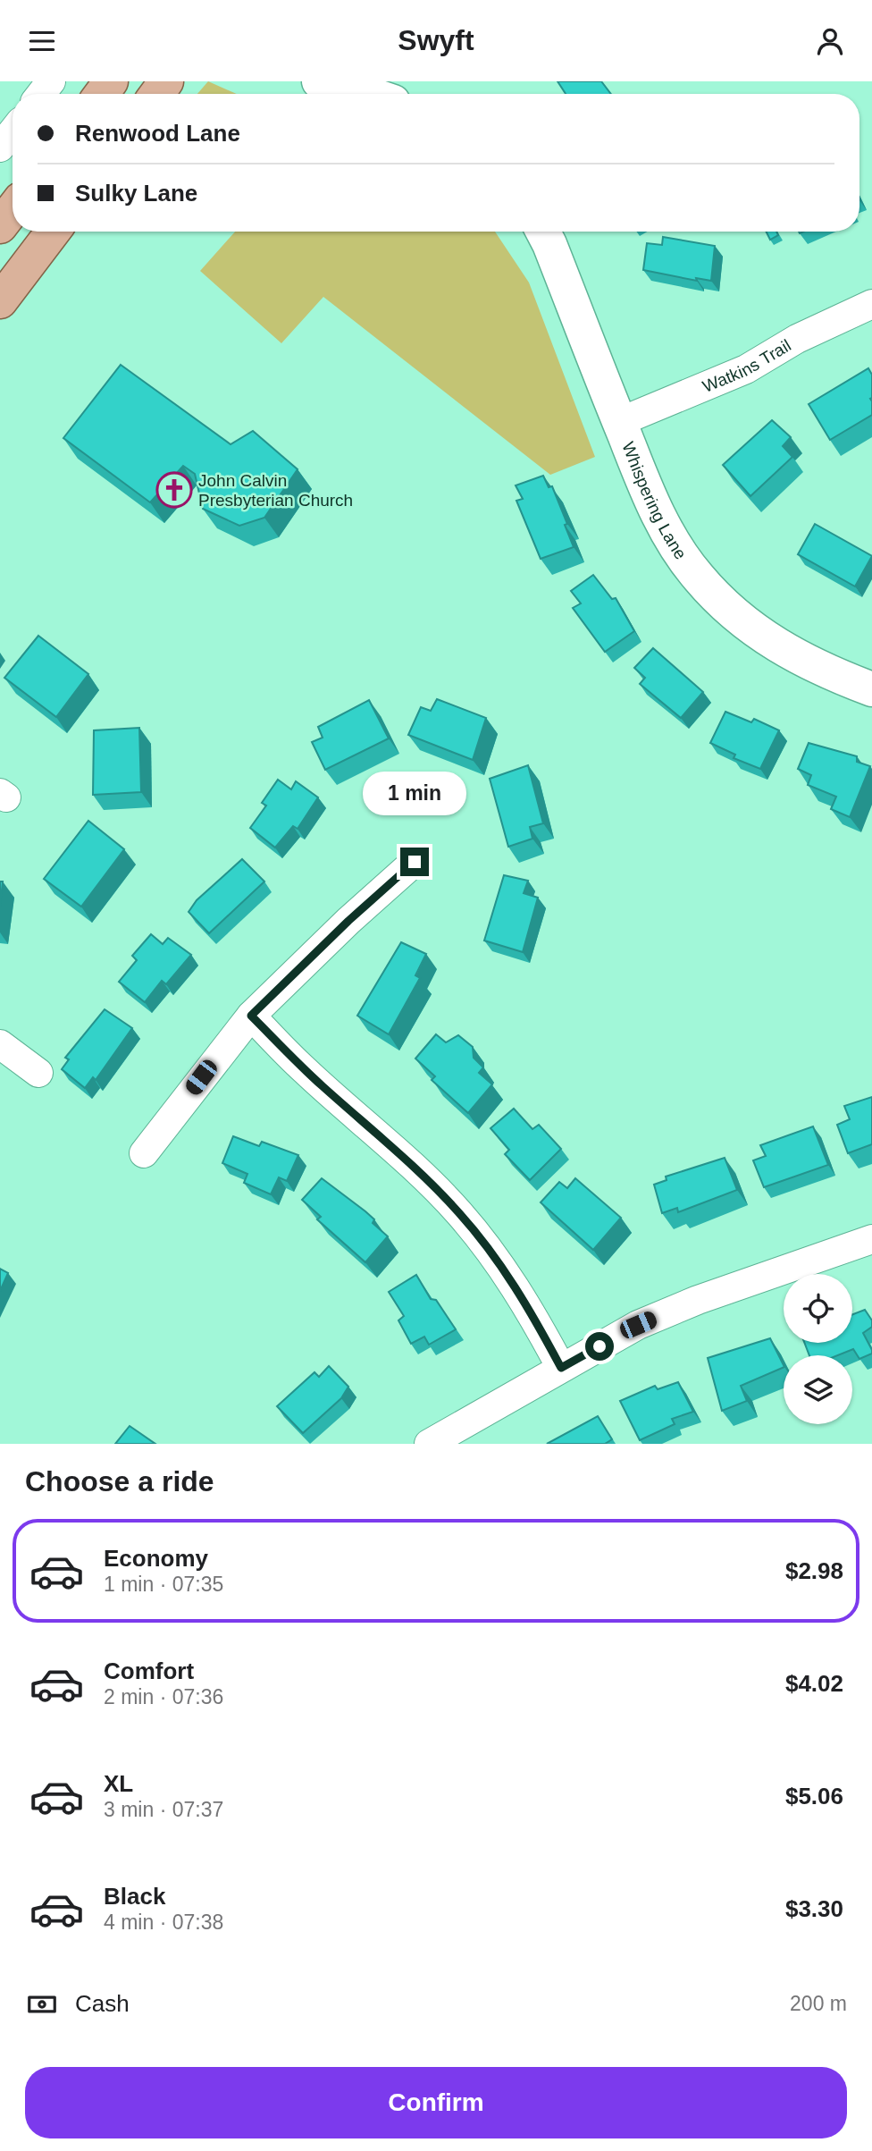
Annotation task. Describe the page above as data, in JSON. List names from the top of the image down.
{
  "streets": {
    "street": ["Watkins Trail", "Whispering Lane"]
  },
  "crossings": [
    ["Watkins Trail", "Whispering Lane"]
  ],
  "places": {
    "church": ["John Calvin Presbyterian Church"]
  },
  "page": {
    "header": "Swyft",
    "banner": ["Renwood Lane", "Sulky Lane"],
    "bubble": "1 min",
    "heading": "Choose a ride",
    "list": [
      {
        "name": "Economy",
        "note": "1 min · 07:35",
        "value": "$2.98"
      },
      {
        "name": "Comfort",
        "note": "2 min · 07:36",
        "value": "$4.02"
      },
      {
        "name": "XL",
        "note": "3 min · 07:37",
        "value": "$5.06"
      },
      {
        "name": "Black",
        "note": "4 min · 07:38",
        "value": "$3.30"
      }
    ],
    "pay": ["Cash", "200 m"],
    "buttons": "Confirm"
  }
}
